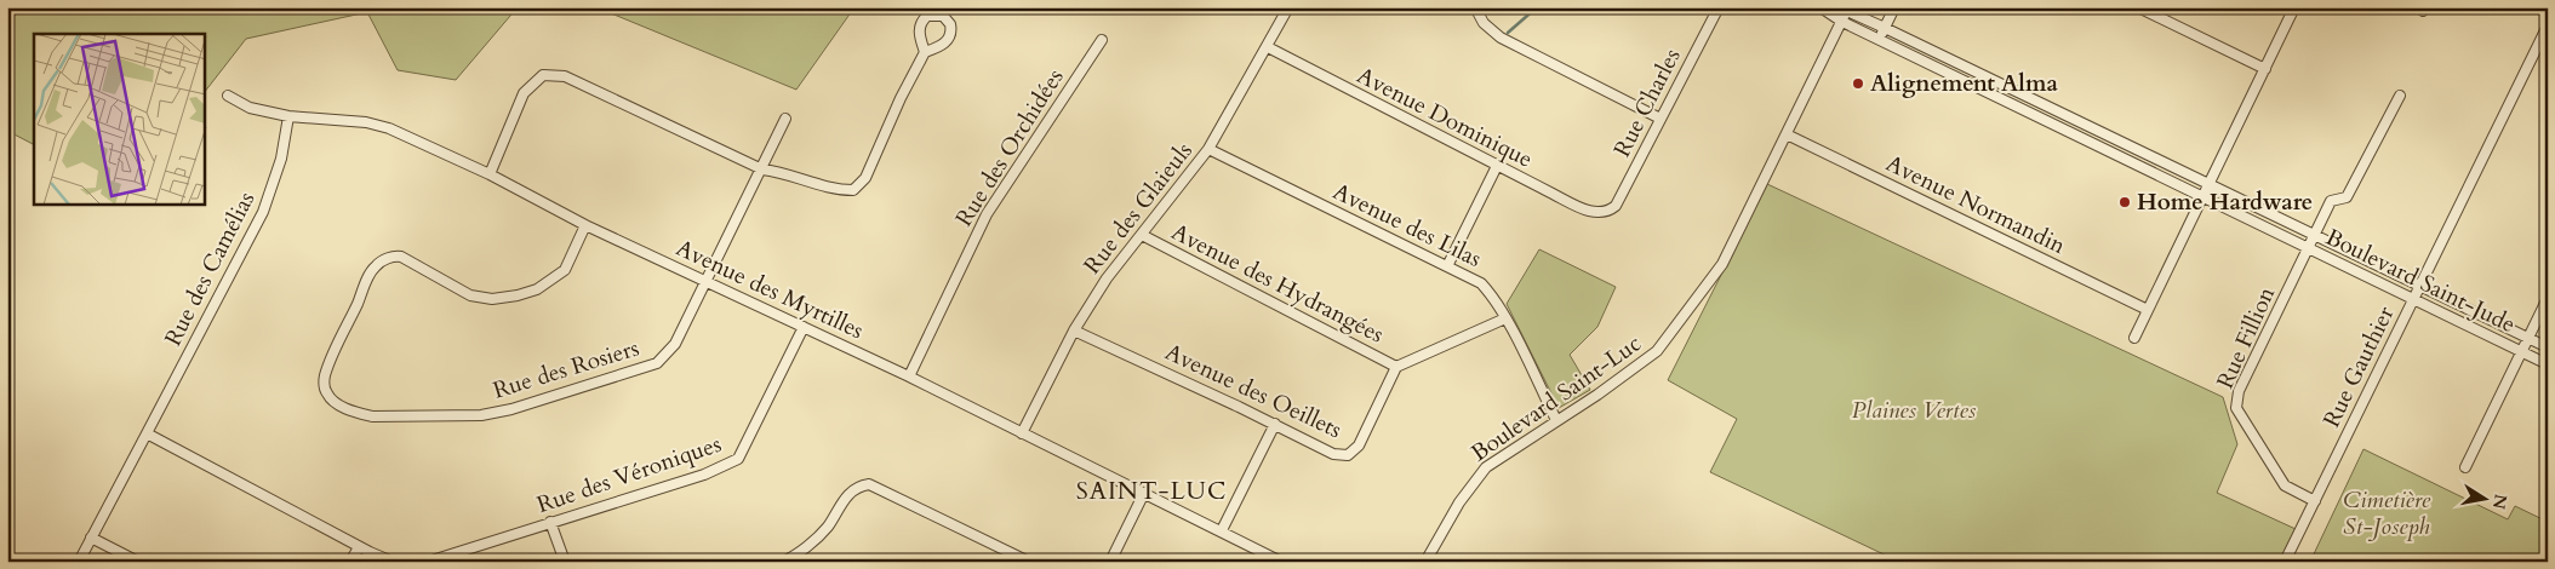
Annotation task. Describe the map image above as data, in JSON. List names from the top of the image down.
{
  "streets": {
    "street": [
      "Rue Charles",
      "Avenue Dominique",
      "Rue des Orchidées",
      "Avenue Normandin",
      "Rue des Glaieuls",
      "Avenue des Lilas",
      "Rue des Camélias",
      "Boulevard Saint-Jude",
      "Avenue des Hydrangées",
      "Avenue des Myrtilles",
      "Rue Fillion",
      "Rue Gauthier",
      "Rue des Rosiers",
      "Avenue des Oeillets",
      "Boulevard Saint-Luc",
      "Rue des Véroniques"
    ]
  },
  "crossings": [
    ["Rue Charles", "Avenue Dominique"],
    ["Avenue Dominique", "Rue des Glaieuls"],
    ["Rue des Orchidées", "Avenue des Myrtilles"],
    ["Avenue Normandin", "Boulevard Saint-Luc"],
    ["Rue des Glaieuls", "Avenue des Lilas"],
    ["Rue des Glaieuls", "Avenue des Hydrangées"],
    ["Rue des Glaieuls", "Avenue des Myrtilles"],
    ["Rue des Glaieuls", "Avenue des Oeillets"],
    ["Avenue des Lilas", "Boulevard Saint-Luc"],
    ["Rue des Camélias", "Avenue des Myrtilles"],
    ["Boulevard Saint-Jude", "Rue Fillion"],
    ["Boulevard Saint-Jude", "Rue Gauthier"],
    ["Boulevard Saint-Jude", "Boulevard Saint-Luc"],
    ["Avenue des Hydrangées", "Avenue des Oeillets"],
    ["Avenue des Myrtilles", "Rue des Rosiers"],
    ["Avenue des Myrtilles", "Rue des Véroniques"],
    ["Rue Fillion", "Rue Gauthier"]
  ],
  "districts": ["SAINT-LUC"],
  "parks": ["Plaines Vertes", "Cimetière St-Joseph"],
  "places": ["Alignement Alma", "Home Hardware"],
  "north": "right"
}
